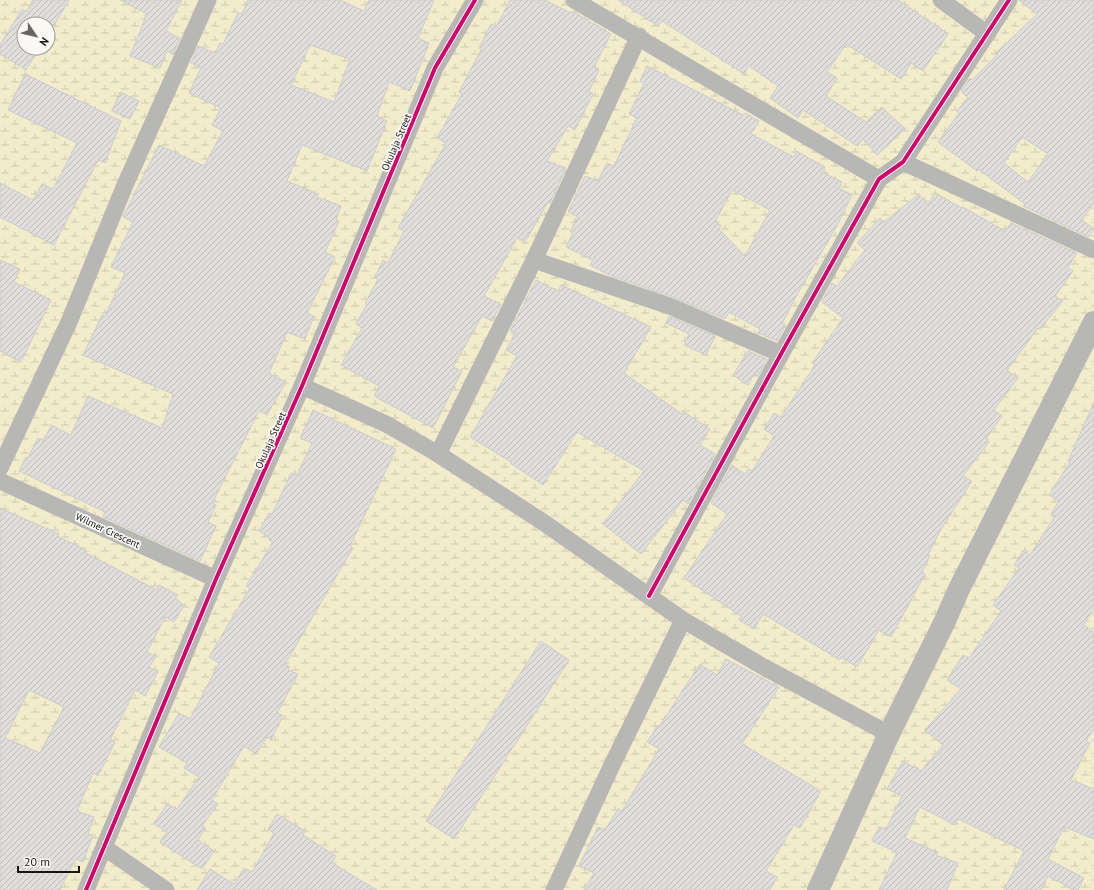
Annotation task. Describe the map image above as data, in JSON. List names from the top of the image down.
{
  "streets": {
    "street": ["Okulaja Street", "Wilmer Crescent"]
  },
  "crossings": [
    ["Okulaja Street", "Wilmer Crescent"]
  ],
  "scale_bar": "20 m",
  "north": "bottom right"
}
